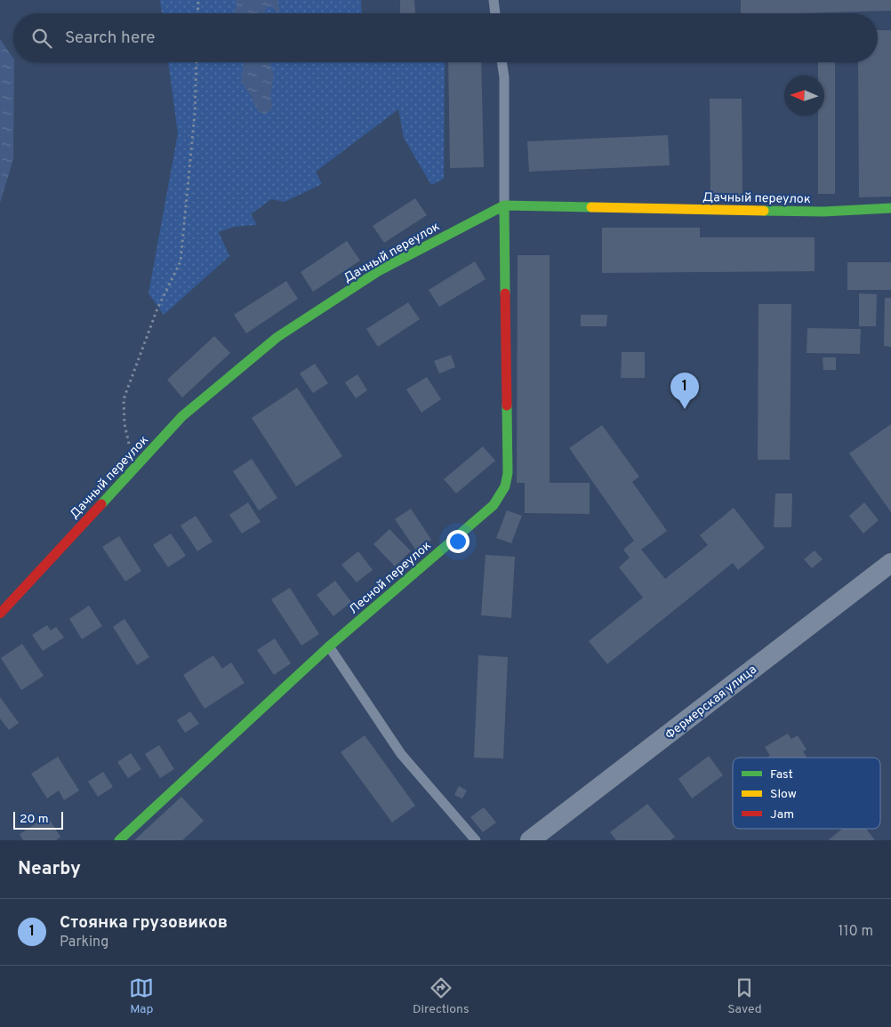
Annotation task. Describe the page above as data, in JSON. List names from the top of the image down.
{
  "streets": {
    "street": ["Дачный переулок", "Лесной переулок", "Фермерская улица"]
  },
  "crossings": [
    ["Дачный переулок", "Лесной переулок"]
  ],
  "legend": ["Fast", "Slow", "Jam"],
  "scale_bar": "20 m",
  "north": "left",
  "page": {
    "search": "Search here",
    "pins": "1",
    "scale": "20 m",
    "heading": "Nearby",
    "list": [
      {
        "mark": "1",
        "name": "Стоянка грузовиков",
        "note": "Parking",
        "value": "110 m"
      }
    ],
    "nav": ["Map", "Directions", "Saved"]
  }
}
